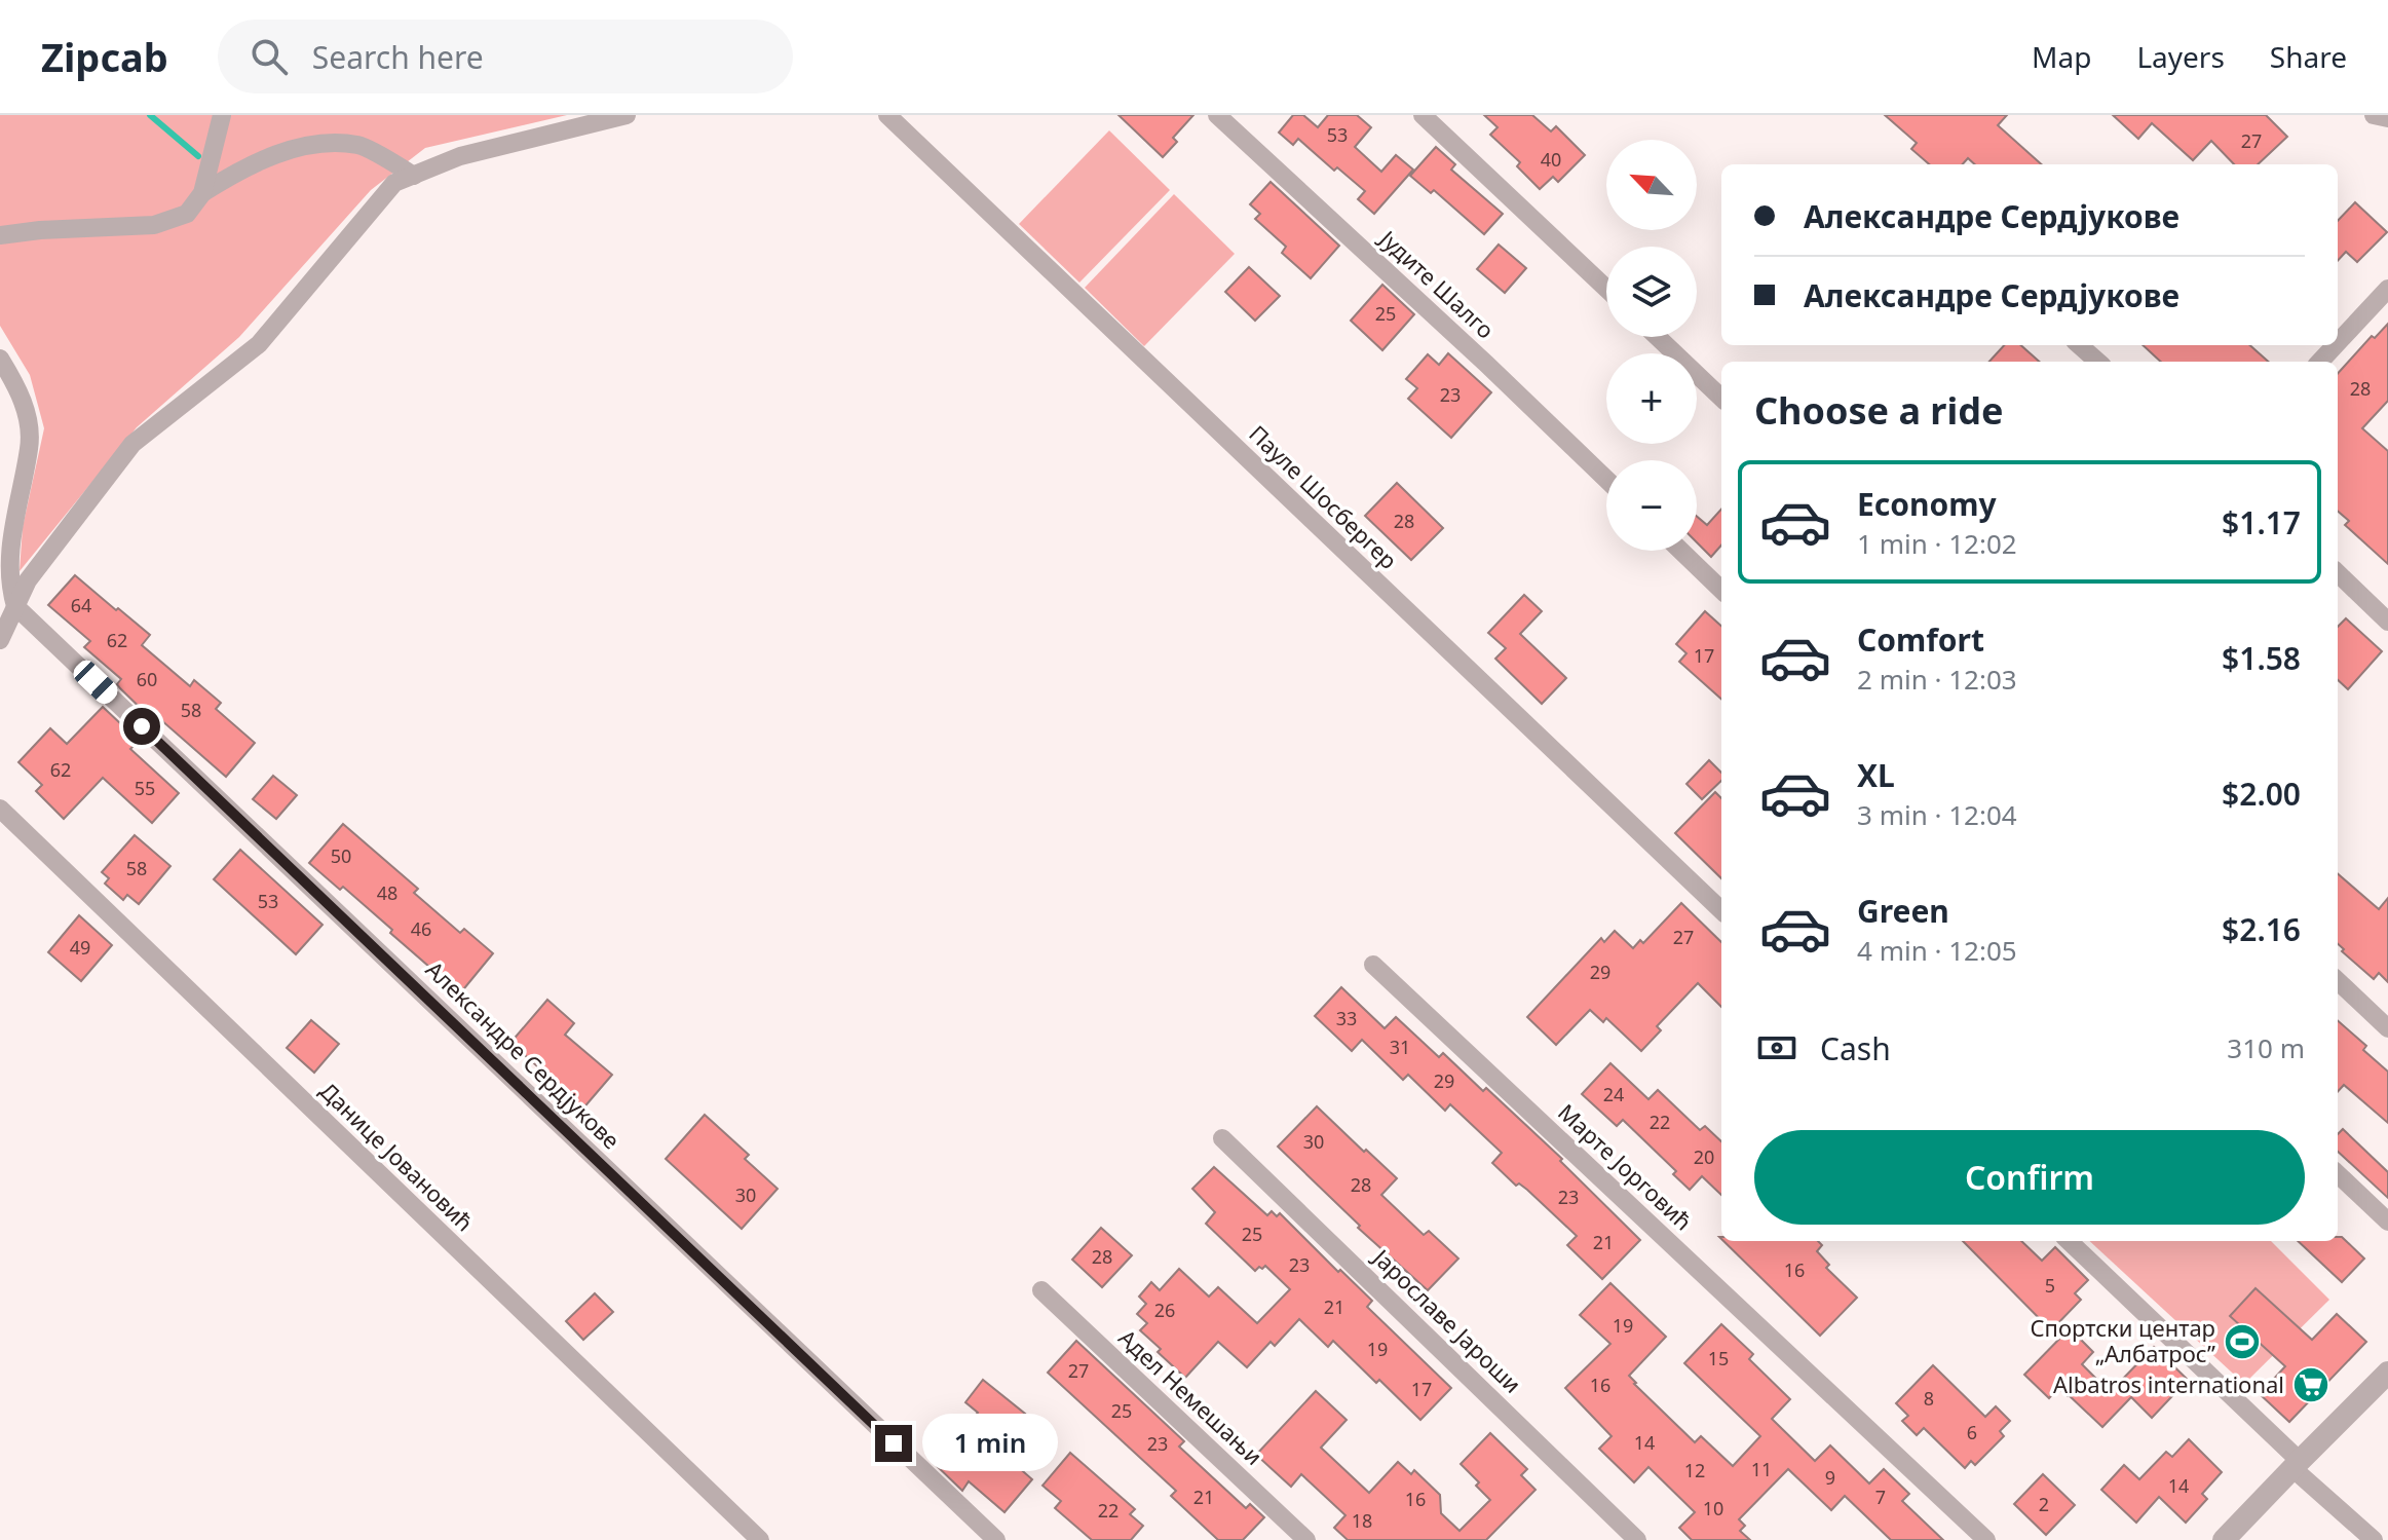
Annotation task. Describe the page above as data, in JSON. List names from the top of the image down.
{
  "streets": {
    "street": [
      "Јудите Шалго",
      "Пауле Шосбергер",
      "Александре Сердјукове",
      "Данице Јовановић",
      "Марте Јорговић",
      "Јарославе Јароши",
      "Адел Немешањи"
    ]
  },
  "places": {
    "sports": ["Спортски центар „Албатрос”"],
    "supermarket": ["Albatros international"]
  },
  "house_numbers": [
    "53",
    "27",
    "40",
    "25",
    "28",
    "23",
    "28",
    "64",
    "62",
    "17",
    "60",
    "58",
    "62",
    "55",
    "50",
    "58",
    "48",
    "53",
    "46",
    "27",
    "49",
    "29",
    "33",
    "31",
    "29",
    "24",
    "22",
    "30",
    "20",
    "28",
    "30",
    "23",
    "25",
    "21",
    "28",
    "23",
    "16",
    "5",
    "21",
    "26",
    "19",
    "19",
    "15",
    "27",
    "16",
    "17",
    "8",
    "25",
    "6",
    "14",
    "23",
    "11",
    "12",
    "9",
    "14",
    "21",
    "7",
    "16",
    "2",
    "10",
    "22",
    "18"
  ],
  "north": "top left",
  "page": {
    "header": "Zipcab",
    "search": "Search here",
    "nav": ["Map", "Layers", "Share"],
    "map_buttons": ["+", "−"],
    "banner": ["Александре Сердјукове", "Александре Сердјукове"],
    "heading": "Choose a ride",
    "list": [
      {
        "name": "Economy",
        "note": "1 min · 12:02",
        "value": "$1.17"
      },
      {
        "name": "Comfort",
        "note": "2 min · 12:03",
        "value": "$1.58"
      },
      {
        "name": "XL",
        "note": "3 min · 12:04",
        "value": "$2.00"
      },
      {
        "name": "Green",
        "note": "4 min · 12:05",
        "value": "$2.16"
      }
    ],
    "pay": ["Cash", "310 m"],
    "buttons": "Confirm",
    "bubble": "1 min"
  }
}
